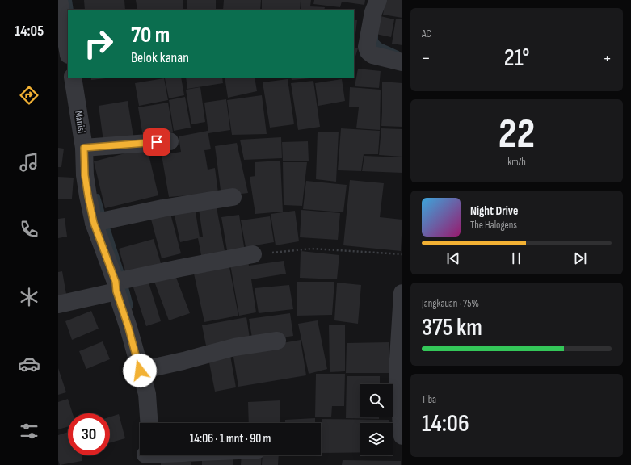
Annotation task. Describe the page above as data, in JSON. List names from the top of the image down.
{
  "streets": {
    "street": ["Manisi"]
  },
  "page": {
    "tabs": "14:05",
    "tile": [
      "AC",
      ["22", "km/h"],
      ["Jangkauan · 75%", "375 km"],
      ["Tiba", "14:06"]
    ],
    "turn": ["70 m", "Belok kanan"],
    "heat": ["−", "21°", "+"],
    "song": ["Night Drive", "The Halogens"],
    "limit": "30",
    "trip": "14:06 · 1 mnt · 90 m"
  }
}
